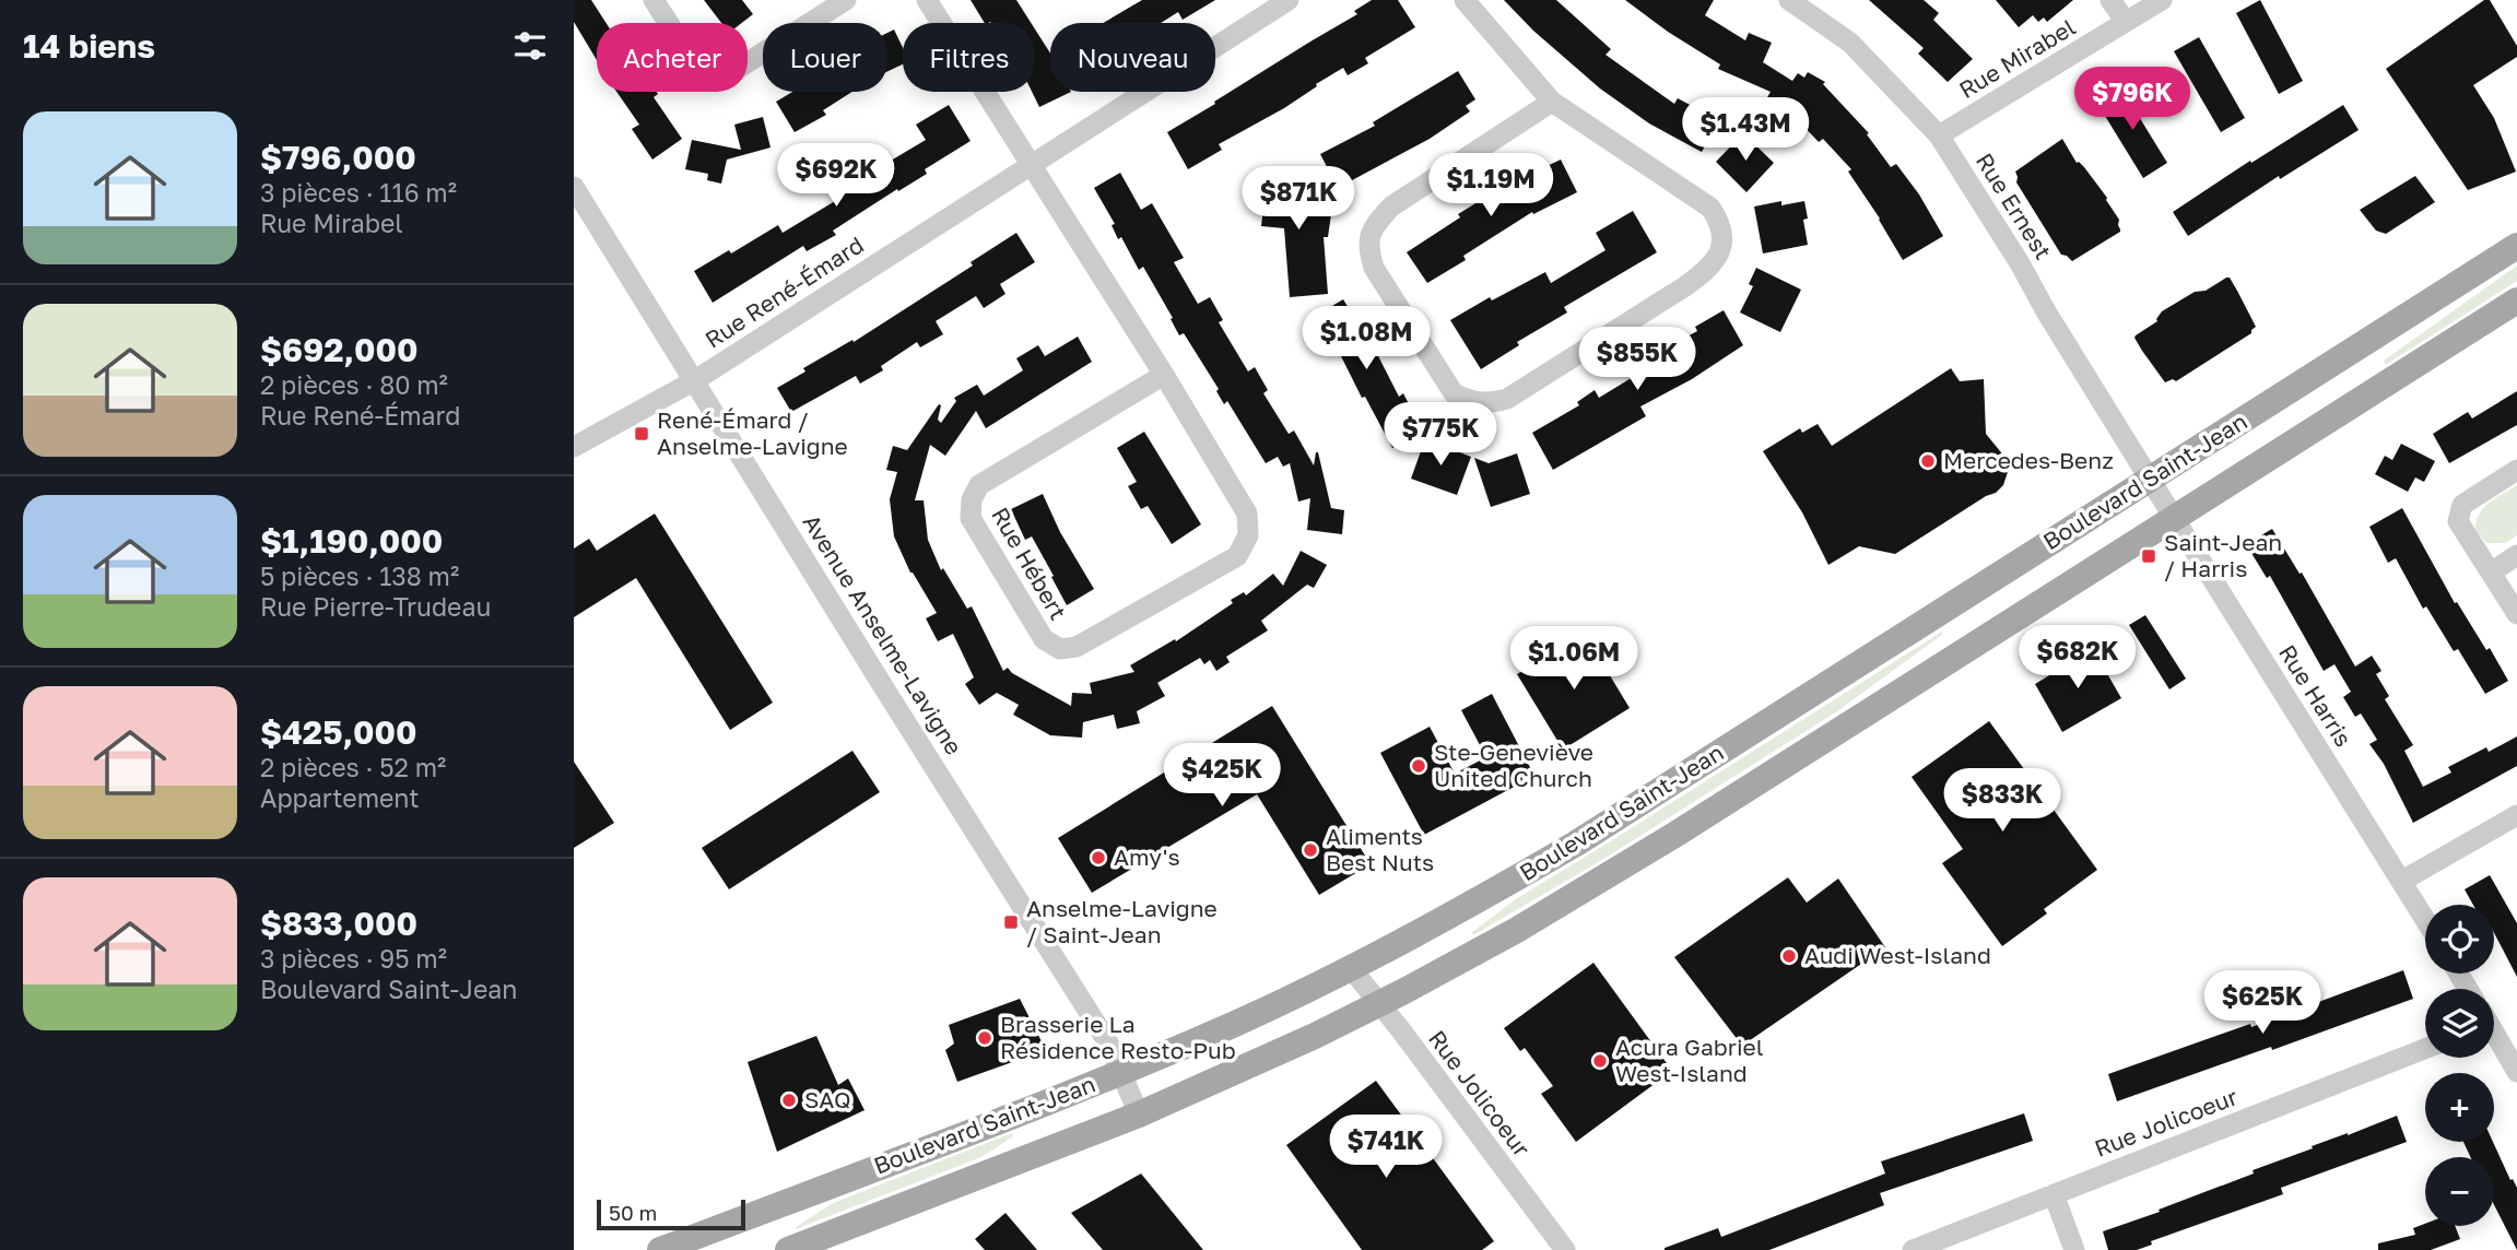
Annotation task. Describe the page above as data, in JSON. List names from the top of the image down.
{
  "streets": {
    "main road": ["Boulevard Saint-Jean"],
    "street": [
      "Rue Mirabel",
      "Rue Ernest",
      "Rue René-Émard",
      "Rue Hébert",
      "Avenue Anselme-Lavigne",
      "Rue Harris",
      "Rue Jolicoeur"
    ]
  },
  "crossings": [
    ["Rue Mirabel", "Rue Ernest"],
    ["Rue Ernest", "Boulevard Saint-Jean"],
    ["Rue Ernest", "Rue Harris"],
    ["Rue René-Émard", "Rue Hébert"],
    ["Rue René-Émard", "Avenue Anselme-Lavigne"],
    ["Boulevard Saint-Jean", "Avenue Anselme-Lavigne"],
    ["Boulevard Saint-Jean", "Rue Harris"],
    ["Boulevard Saint-Jean", "Rue Jolicoeur"]
  ],
  "places": {
    "transit": ["René-Émard / Anselme-Lavigne", "Saint-Jean / Harris", "Anselme-Lavigne / Saint-Jean"],
    "other": [
      "Mercedes-Benz",
      "Ste-Geneviève United Church",
      "Aliments Best Nuts",
      "Amy's",
      "Audi West-Island",
      "Brasserie La Résidence Resto-Pub",
      "Acura Gabriel West-Island",
      "SAQ"
    ]
  },
  "scale_bar": "50 m",
  "page": {
    "heading": "14 biens",
    "chip": [
      "Acheter",
      "Louer",
      "Filtres",
      "Nouveau"
    ],
    "price": [
      "$796K",
      "$1.43M",
      "$692K",
      "$1.19M",
      "$871K",
      "$1.08M",
      "$855K",
      "$775K",
      "$682K",
      "$1.06M",
      "$425K",
      "$833K",
      "$625K",
      "$741K"
    ],
    "list": [
      {
        "name": "$796,000",
        "note": "3 pièces · 116 m² · Rue Mirabel"
      },
      {
        "name": "$692,000",
        "note": "2 pièces · 80 m² · Rue René-Émard"
      },
      {
        "name": "$1,190,000",
        "note": "5 pièces · 138 m² · Rue Pierre-Trudeau"
      },
      {
        "name": "$425,000",
        "note": "2 pièces · 52 m² · Appartement"
      },
      {
        "name": "$833,000",
        "note": "3 pièces · 95 m² · Boulevard Saint-Jean"
      }
    ],
    "map_buttons": ["+", "−"],
    "scale": "50 m"
  }
}
